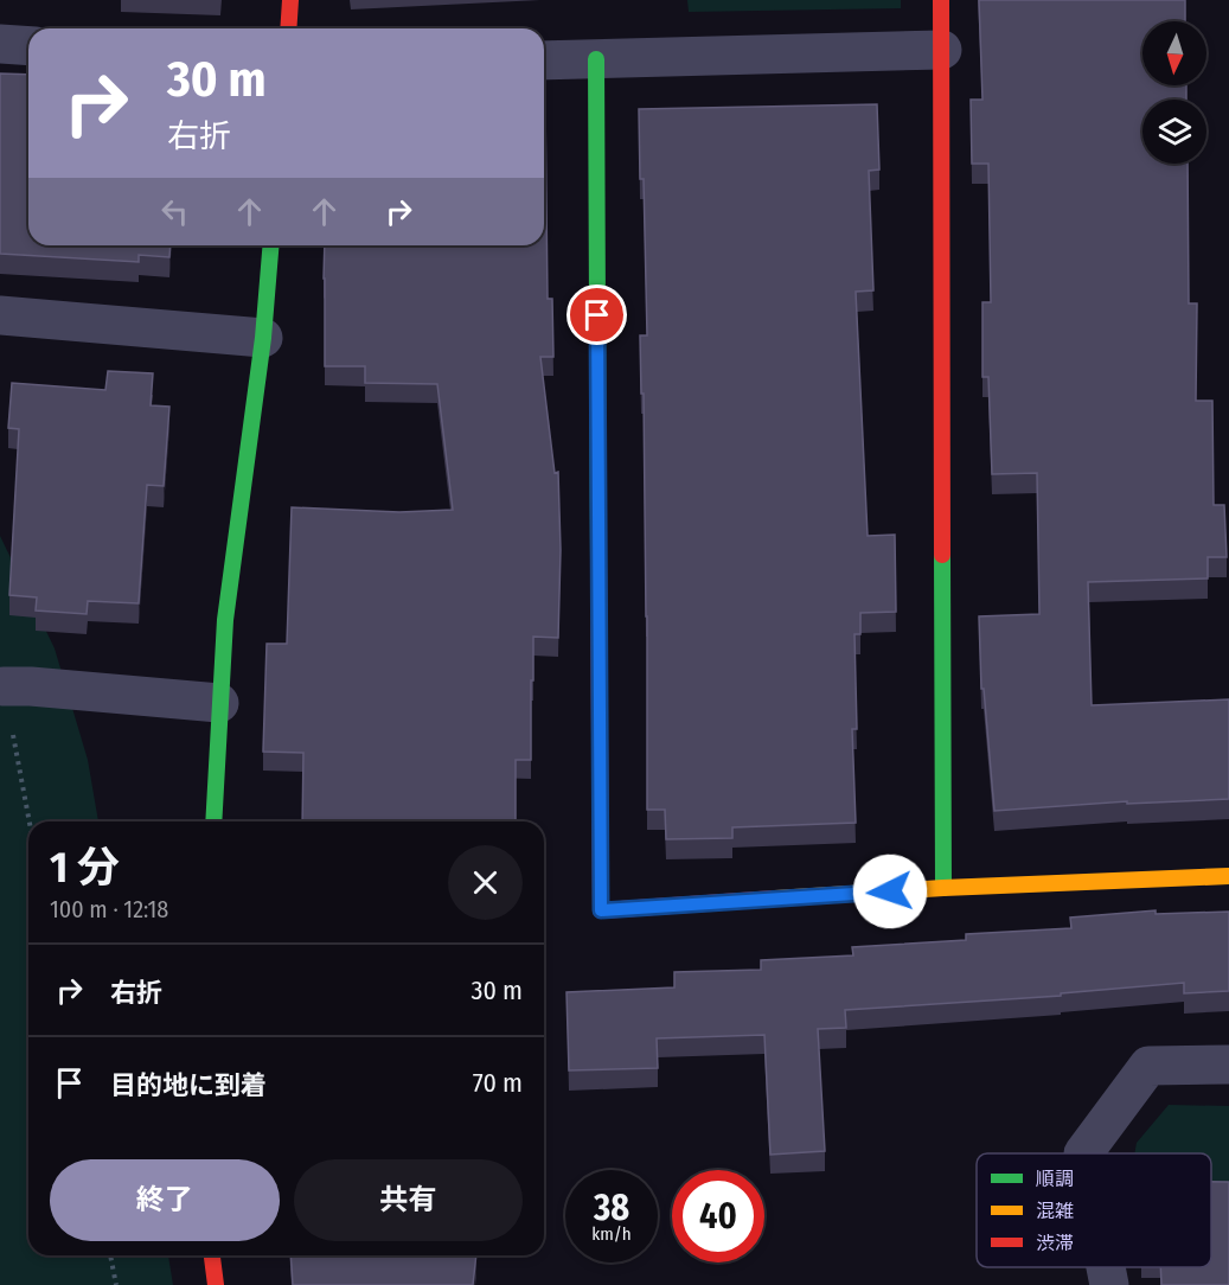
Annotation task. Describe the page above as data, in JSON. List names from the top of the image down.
{
  "legend": ["順調", "混雑", "渋滞"],
  "north": "bottom",
  "page": {
    "turn": ["30 m", "右折"],
    "heading": ["1 分", "100 m · 12:18"],
    "list": [
      {
        "name": "右折",
        "value": "30 m"
      },
      {
        "name": "目的地に到着",
        "value": "70 m"
      }
    ],
    "buttons": ["終了", "共有"],
    "speed": "38 km/h",
    "limit": "40"
  }
}
